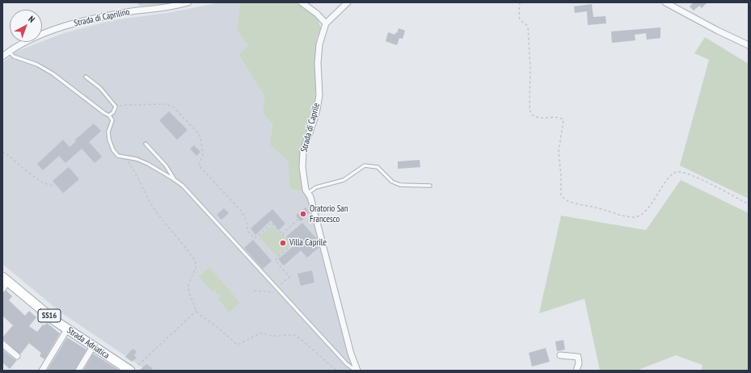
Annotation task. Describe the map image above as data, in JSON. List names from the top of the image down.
{
  "streets": {
    "main road": ["SS16", "Strada Adriatica"],
    "street": ["Strada di Caprilino", "Strada di Caprile"]
  },
  "places": ["Oratorio San Francesco", "Villa Caprile"],
  "north": "top right"
}
